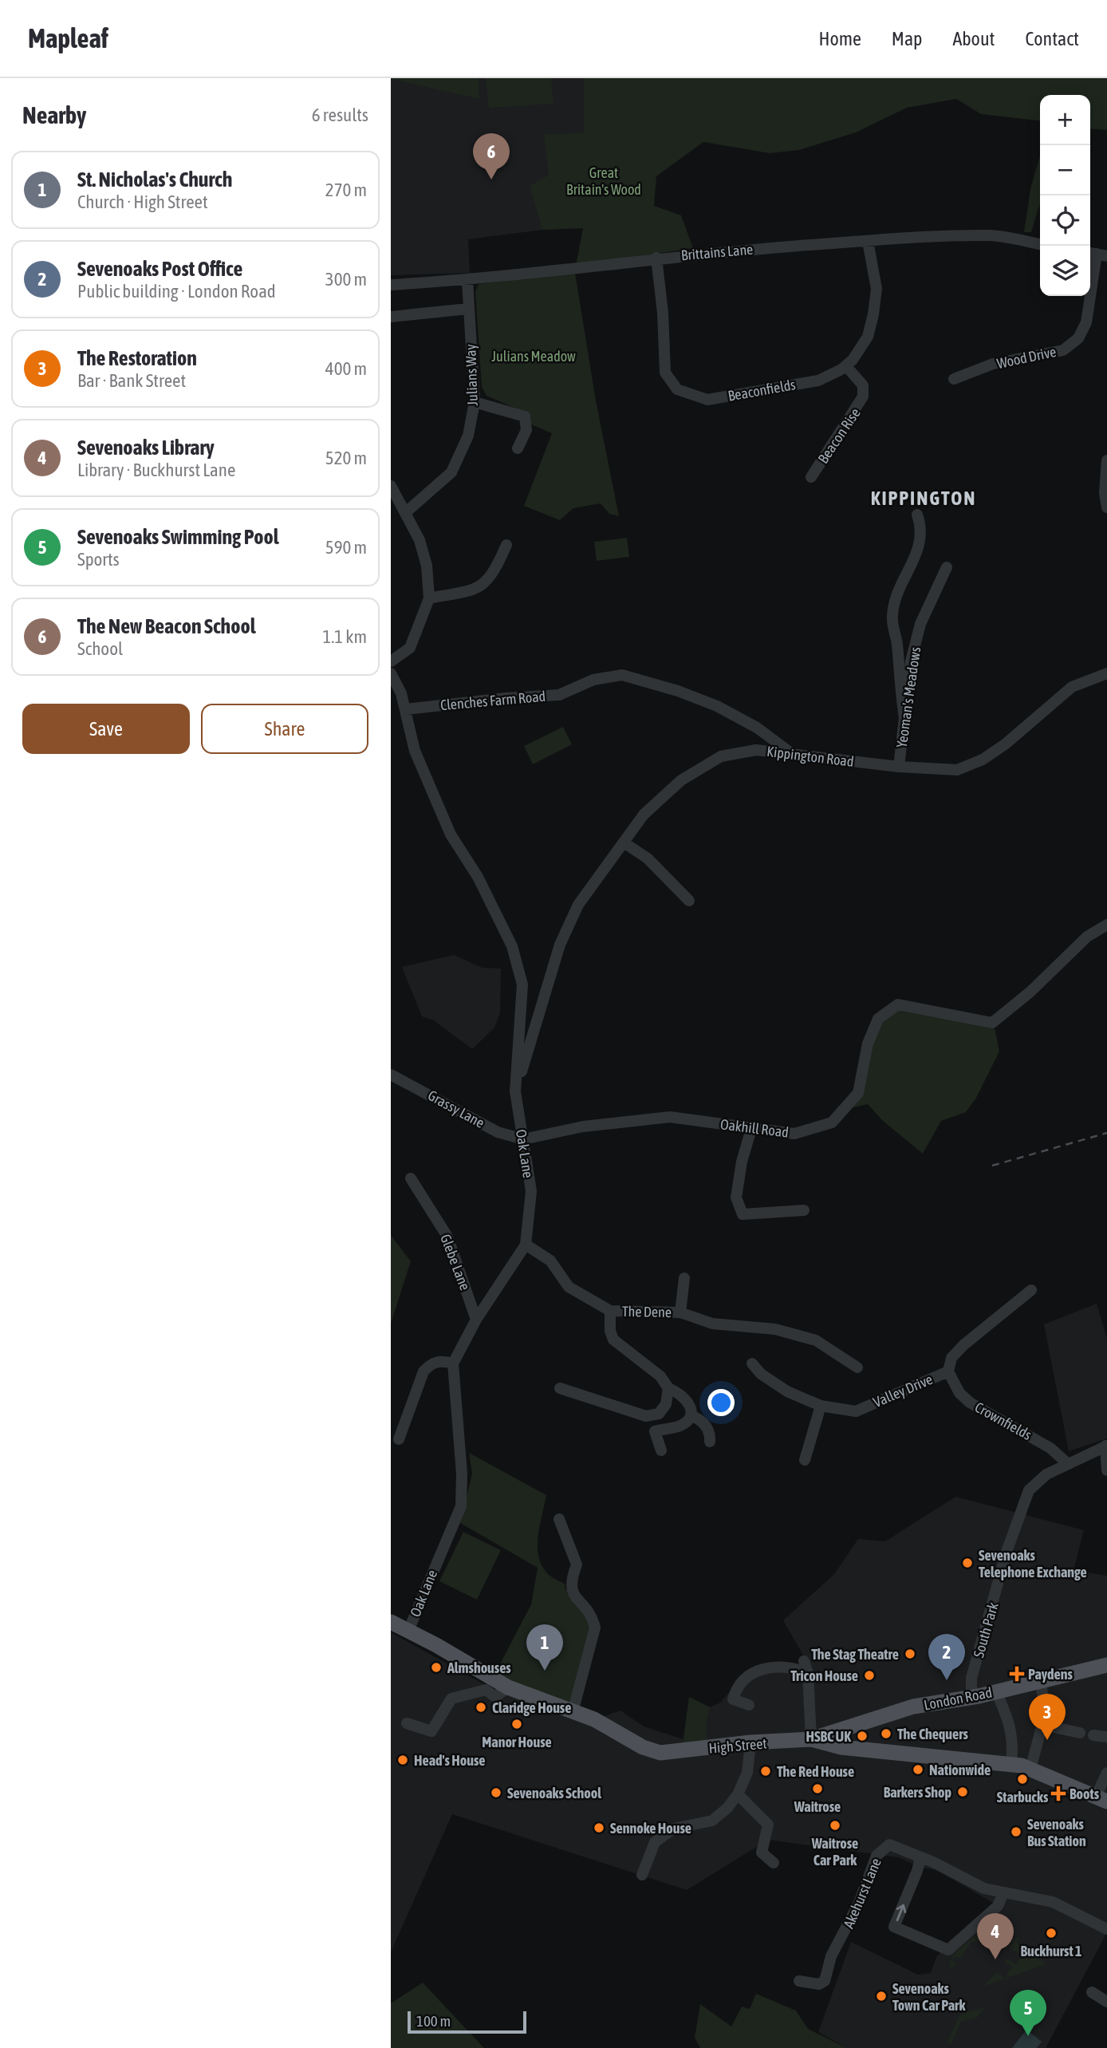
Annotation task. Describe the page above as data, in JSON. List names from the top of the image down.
{
  "streets": {
    "main road": ["London Road", "High Street"],
    "street": [
      "Brittains Lane",
      "Wood Drive",
      "Julians Way",
      "Beaconfields",
      "Beacon Rise",
      "Yeoman's Meadows",
      "Clenches Farm Road",
      "Kippington Road",
      "Grassy Lane",
      "Oakhill Road",
      "Oak Lane",
      "Glebe Lane",
      "The Dene",
      "Valley Drive",
      "Crownfields",
      "South Park",
      "Akehurst Lane"
    ]
  },
  "crossings": [
    ["Brittains Lane", "Julians Way"],
    ["Brittains Lane", "Beaconfields"],
    ["Beaconfields", "Beacon Rise"],
    ["Yeoman's Meadows", "Kippington Road"],
    ["Clenches Farm Road", "Kippington Road"],
    ["Clenches Farm Road", "Oak Lane"],
    ["Kippington Road", "Oak Lane"],
    ["Grassy Lane", "Oakhill Road"],
    ["Grassy Lane", "Oak Lane"],
    ["Oakhill Road", "Oak Lane"],
    ["Oak Lane", "Glebe Lane"],
    ["Oak Lane", "The Dene"],
    ["Oak Lane", "High Street"],
    ["Valley Drive", "Crownfields"],
    ["Crownfields", "South Park"],
    ["South Park", "London Road"],
    ["London Road", "High Street"]
  ],
  "districts": ["KIPPINGTON"],
  "parks": ["Great Britain's Wood", "Julians Meadow"],
  "places": {
    "other": [
      "Sevenoaks Telephone Exchange",
      "The Stag Theatre",
      "Almshouses",
      "Tricon House",
      "Claridge House",
      "Manor House",
      "The Chequers",
      "HSBC UK",
      "Head's House",
      "Nationwide",
      "The Red House",
      "Starbucks",
      "Waitrose",
      "Barkers Shop",
      "Sevenoaks School",
      "Waitrose Car Park",
      "Sennoke House",
      "Sevenoaks Bus Station",
      "Buckhurst 1",
      "Sevenoaks Town Car Park"
    ],
    "health": ["Paydens", "Boots"]
  },
  "scale_bar": "100 m",
  "page": {
    "header": "Mapleaf",
    "nav": [
      "Home",
      "Map",
      "About",
      "Contact"
    ],
    "heading": ["Nearby", "6 results"],
    "map_buttons": ["+", "−"],
    "pins": [
      "6",
      "1",
      "2",
      "3",
      "4",
      "5"
    ],
    "list": [
      {
        "mark": "1",
        "name": "St. Nicholas's Church",
        "note": "Church · High Street",
        "value": "270 m"
      },
      {
        "mark": "2",
        "name": "Sevenoaks Post Office",
        "note": "Public building · London Road",
        "value": "300 m"
      },
      {
        "mark": "3",
        "name": "The Restoration",
        "note": "Bar · Bank Street",
        "value": "400 m"
      },
      {
        "mark": "4",
        "name": "Sevenoaks Library",
        "note": "Library · Buckhurst Lane",
        "value": "520 m"
      },
      {
        "mark": "5",
        "name": "Sevenoaks Swimming Pool",
        "note": "Sports",
        "value": "590 m"
      },
      {
        "mark": "6",
        "name": "The New Beacon School",
        "note": "School",
        "value": "1.1 km"
      }
    ],
    "buttons": ["Save", "Share"],
    "scale": "100 m"
  }
}
